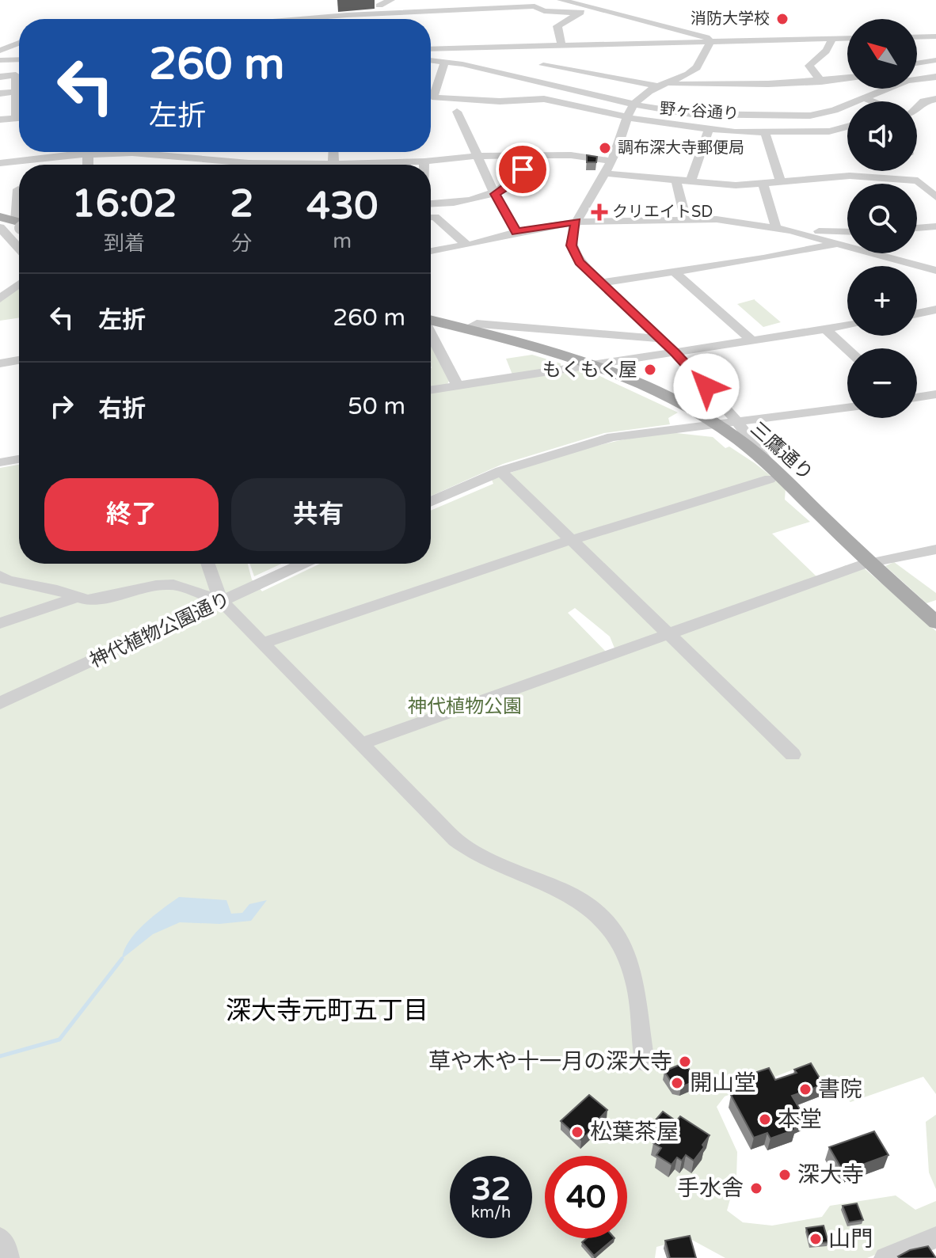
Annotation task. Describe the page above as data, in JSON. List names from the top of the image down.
{
  "streets": {
    "main road": ["三鷹通り"],
    "street": ["野ヶ谷通り", "神代植物公園通り"]
  },
  "districts": ["深大寺元町五丁目"],
  "parks": ["神代植物公園"],
  "places": {
    "other": [
      "消防大学校",
      "調布深大寺郵便局",
      "もくもく屋",
      "草や木や十一月の深大寺",
      "開山堂",
      "書院",
      "本堂",
      "松葉茶屋",
      "深大寺",
      "手水舎",
      "山門"
    ],
    "health": ["クリエイトSD"]
  },
  "north": "top left",
  "page": {
    "map_buttons": ["+", "−"],
    "turn": ["260 m", "左折"],
    "eta": [
      "16:02",
      "到着",
      "2",
      "分",
      "430",
      "m"
    ],
    "list": [
      {
        "name": "左折",
        "value": "260 m"
      },
      {
        "name": "右折",
        "value": "50 m"
      }
    ],
    "buttons": ["終了", "共有"],
    "speed": "32 km/h",
    "limit": "40"
  }
}
